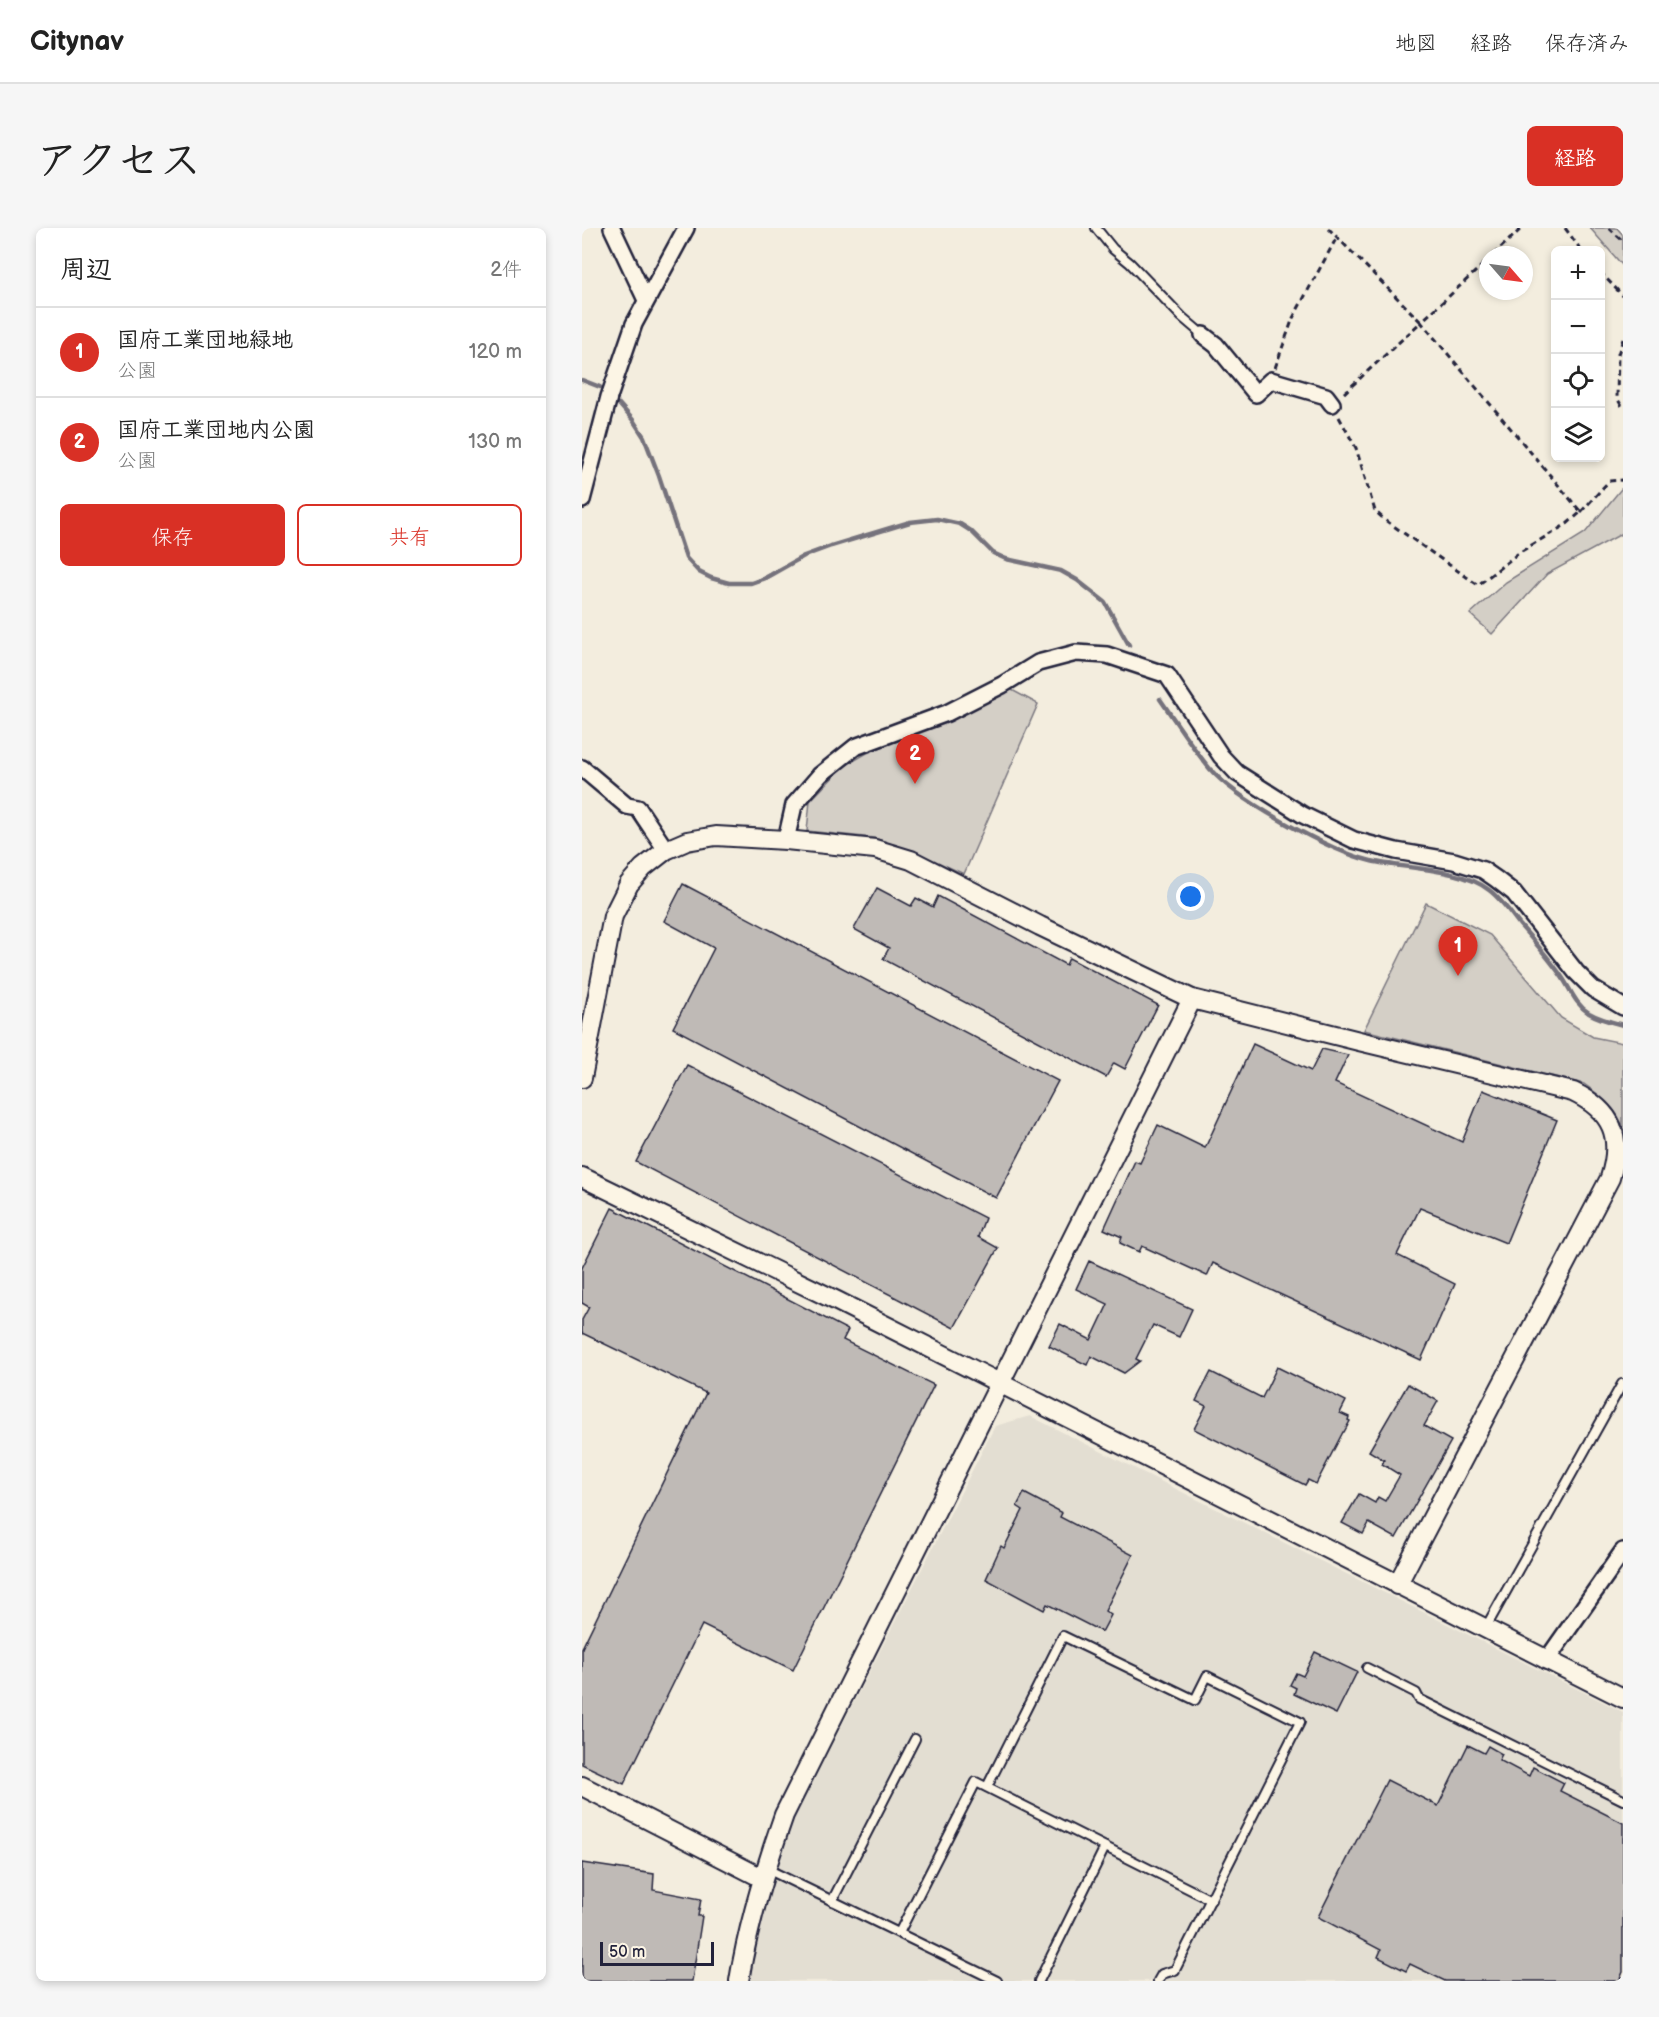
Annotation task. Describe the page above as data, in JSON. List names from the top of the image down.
{
  "scale_bar": "50 m",
  "north": "bottom right",
  "page": {
    "header": "Citynav",
    "nav": ["地図", "経路", "保存済み"],
    "title": "アクセス",
    "buttons": [
      "経路",
      ["保存", "共有"]
    ],
    "heading": ["周辺", "2件"],
    "map_buttons": ["+", "−"],
    "list": [
      {
        "mark": "1",
        "name": "国府工業団地緑地",
        "note": "公園",
        "value": "120 m"
      },
      {
        "mark": "2",
        "name": "国府工業団地内公園",
        "note": "公園",
        "value": "130 m"
      }
    ],
    "pins": ["2", "1"],
    "scale": "50 m"
  }
}
